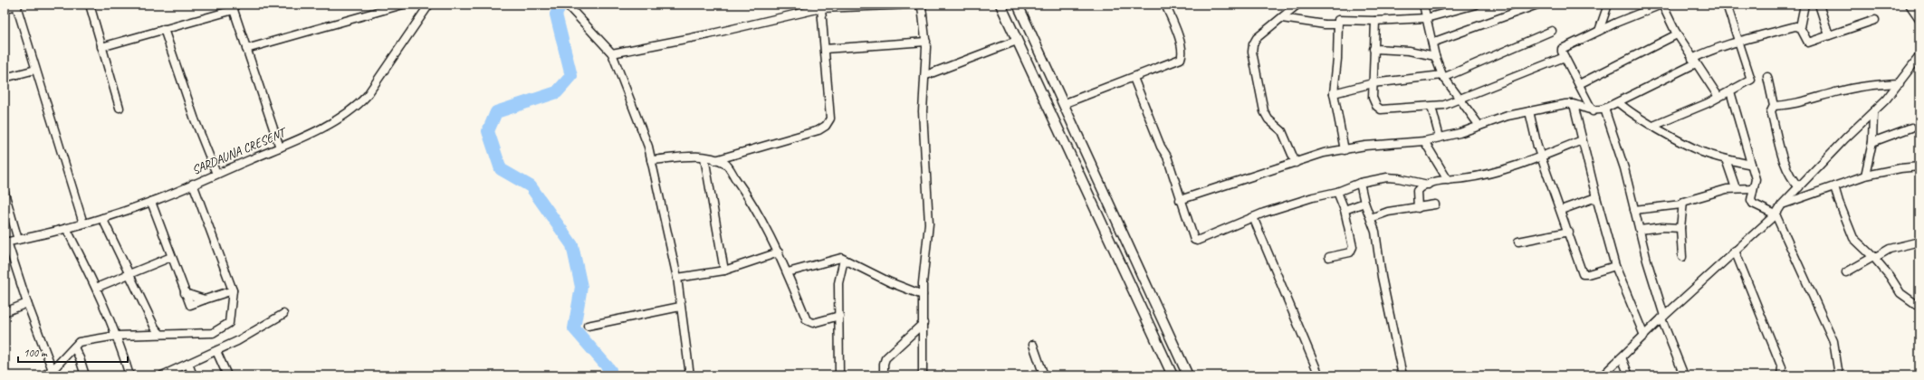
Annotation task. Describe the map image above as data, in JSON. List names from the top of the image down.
{
  "streets": {
    "street": ["SARDAUNA CRESENT"]
  },
  "scale_bar": "100 m"
}
